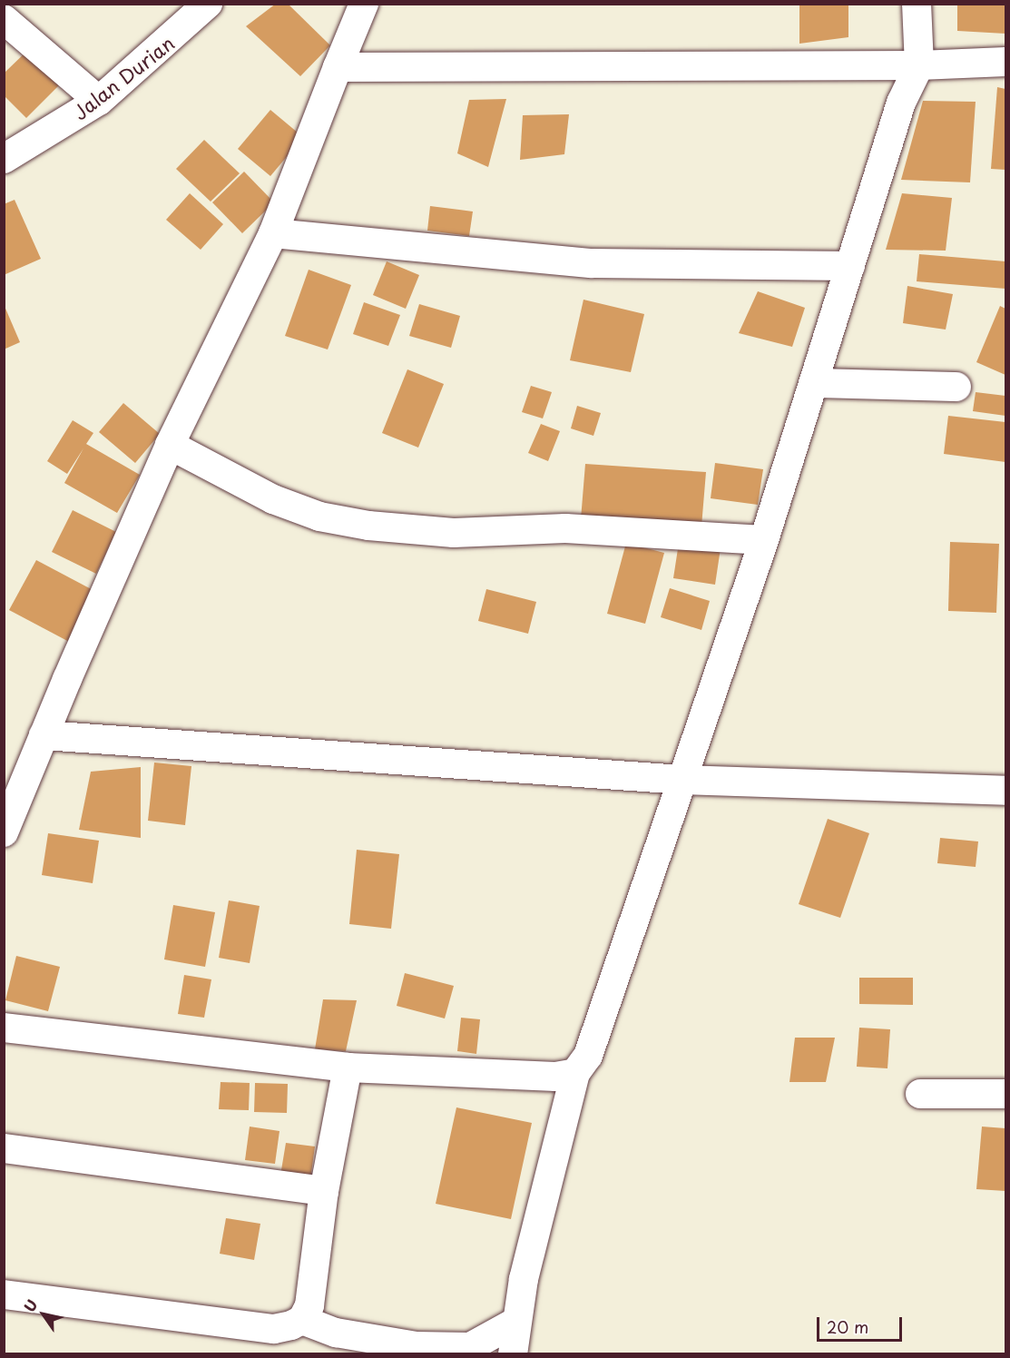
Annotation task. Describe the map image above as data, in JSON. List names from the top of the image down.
{
  "streets": {
    "street": ["Jalan Durian"]
  },
  "scale_bar": "20 m",
  "north": "top left"
}
